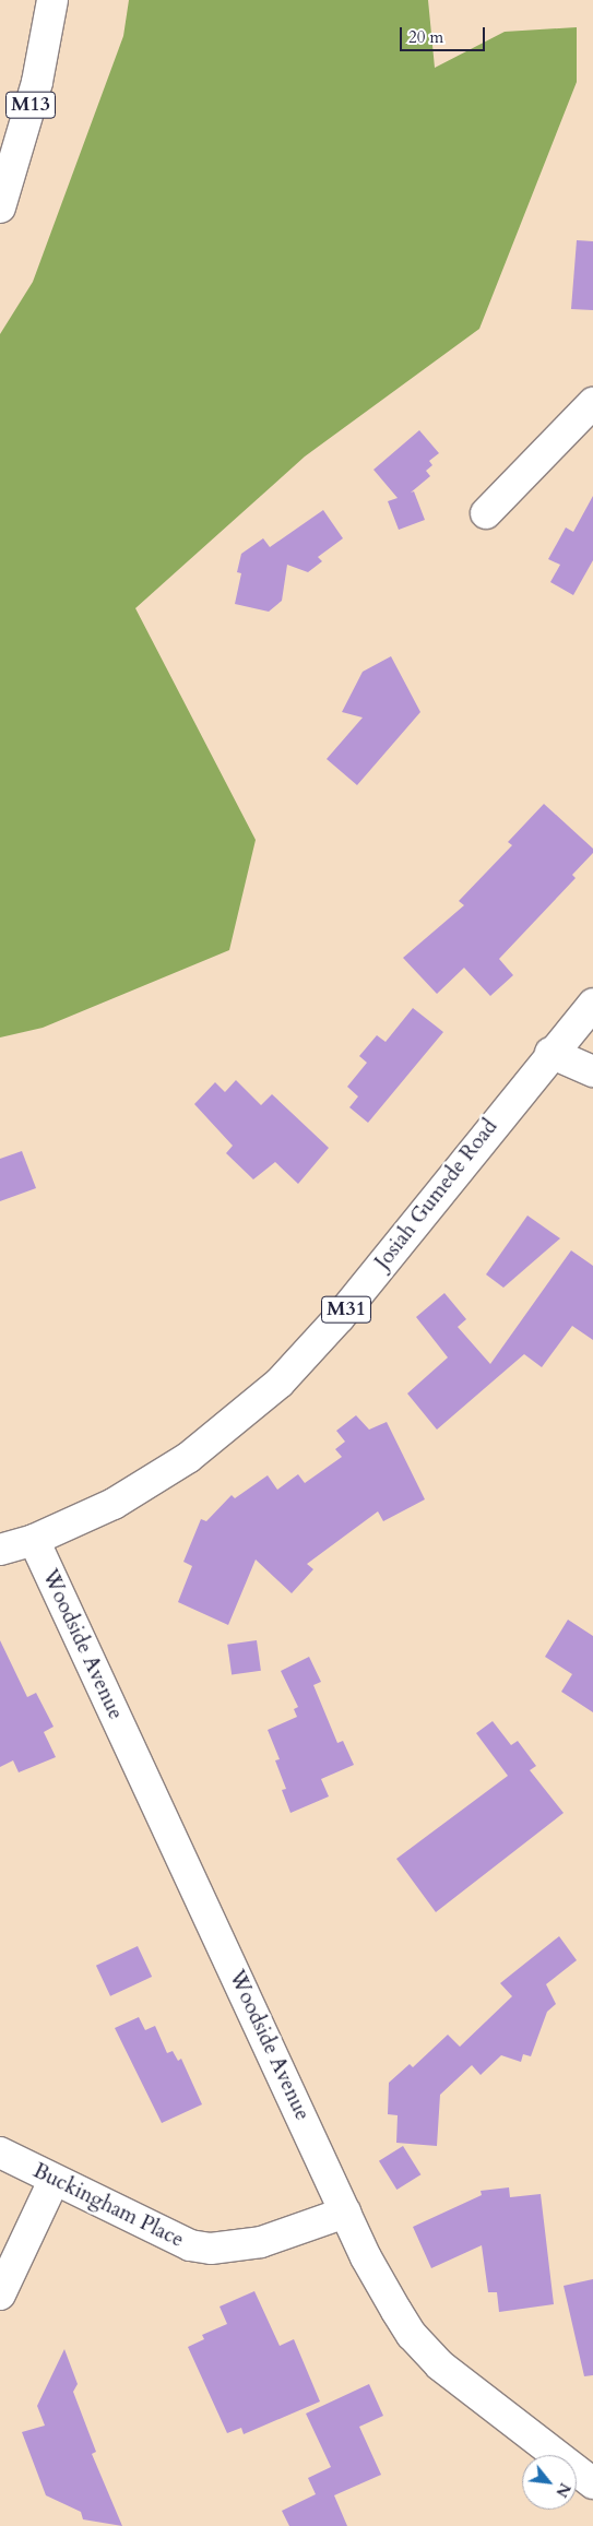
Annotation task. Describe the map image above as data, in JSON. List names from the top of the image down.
{
  "streets": {
    "main road": [
      "M13",
      "Josiah Gumede Road",
      "M31",
      "Woodside Avenue",
      "Buckingham Place"
    ]
  },
  "crossings": [
    ["Josiah Gumede Road", "Woodside Avenue"],
    ["Woodside Avenue", "Buckingham Place"]
  ],
  "scale_bar": "20 m",
  "north": "bottom right"
}
